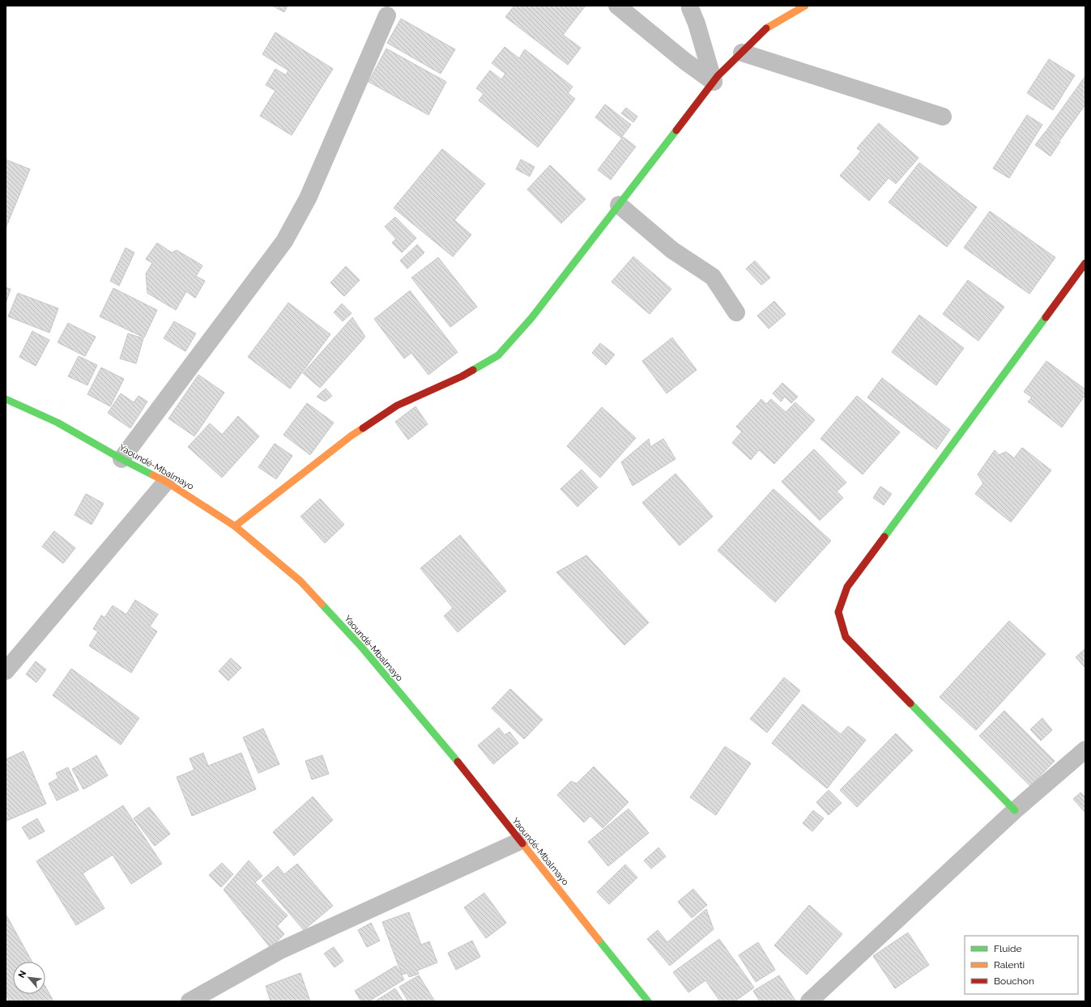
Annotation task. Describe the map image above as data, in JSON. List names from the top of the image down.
{
  "streets": {
    "main road": ["Yaoundé-Mbalmayo"]
  },
  "legend": ["Fluide", "Ralenti", "Bouchon"],
  "north": "top left"
}
